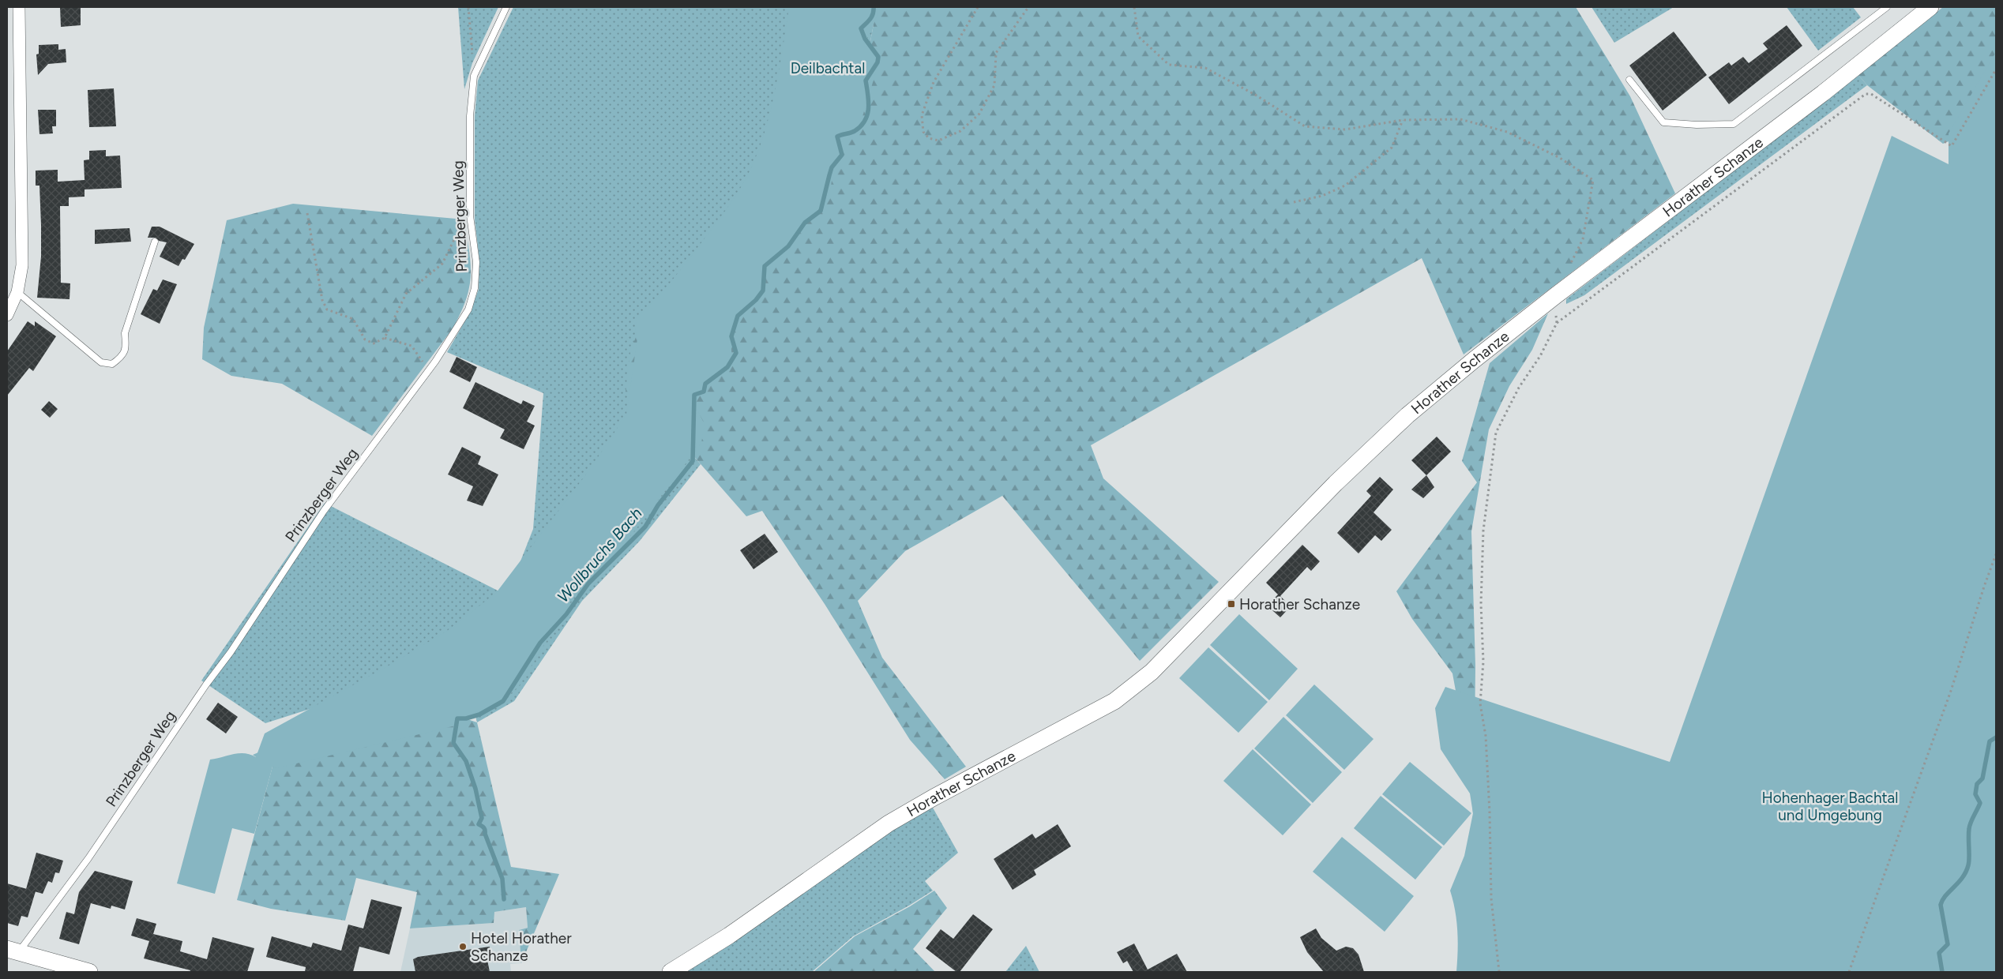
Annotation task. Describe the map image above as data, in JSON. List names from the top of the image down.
{
  "streets": {
    "main road": ["Horather Schanze"],
    "lane": ["Prinzberger Weg"]
  },
  "water": ["Wollbruchs Bach"],
  "parks": ["Deilbachtal", "Hohenhager Bachtal und Umgebung"],
  "places": {
    "transit": ["Horather Schanze"],
    "other": ["Hotel Horather Schanze"]
  }
}
